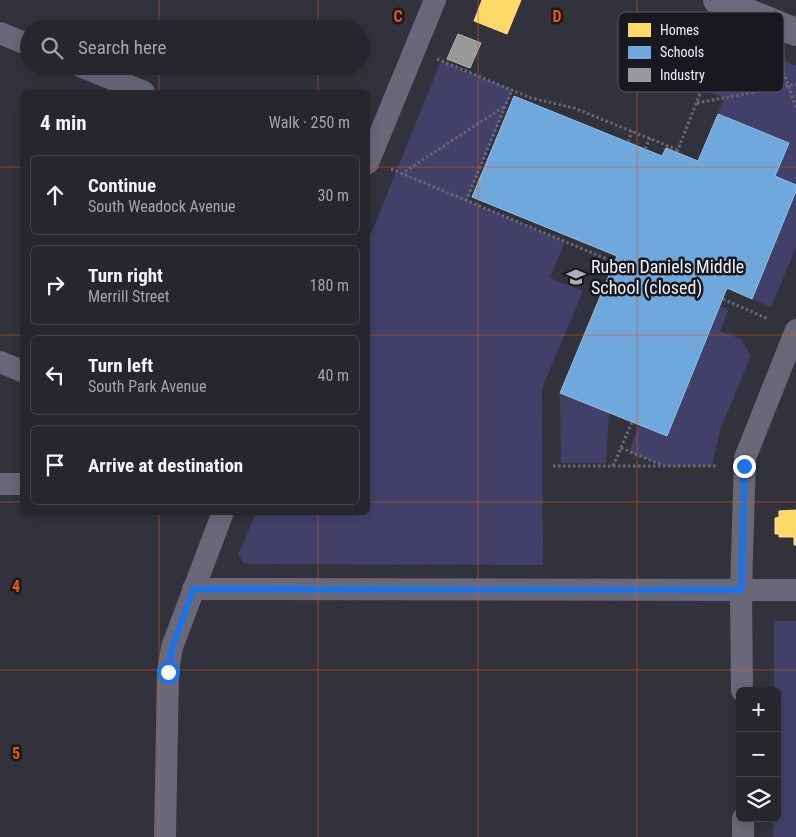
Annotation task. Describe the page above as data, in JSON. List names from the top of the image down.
{
  "places": {
    "school or university": ["Ruben Daniels Middle School (closed)"]
  },
  "legend": ["Homes", "Schools", "Industry"],
  "page": {
    "search": "Search here",
    "heading": ["4 min", "Walk · 250 m"],
    "list": [
      ["Continue", "South Weadock Avenue", "30 m"],
      ["Turn right", "Merrill Street", "180 m"],
      ["Turn left", "South Park Avenue", "40 m"],
      "Arrive at destination"
    ],
    "map_buttons": ["+", "−"]
  },
  "grid": {
    "columns": ["C", "D"],
    "rows": ["4", "5"]
  }
}
